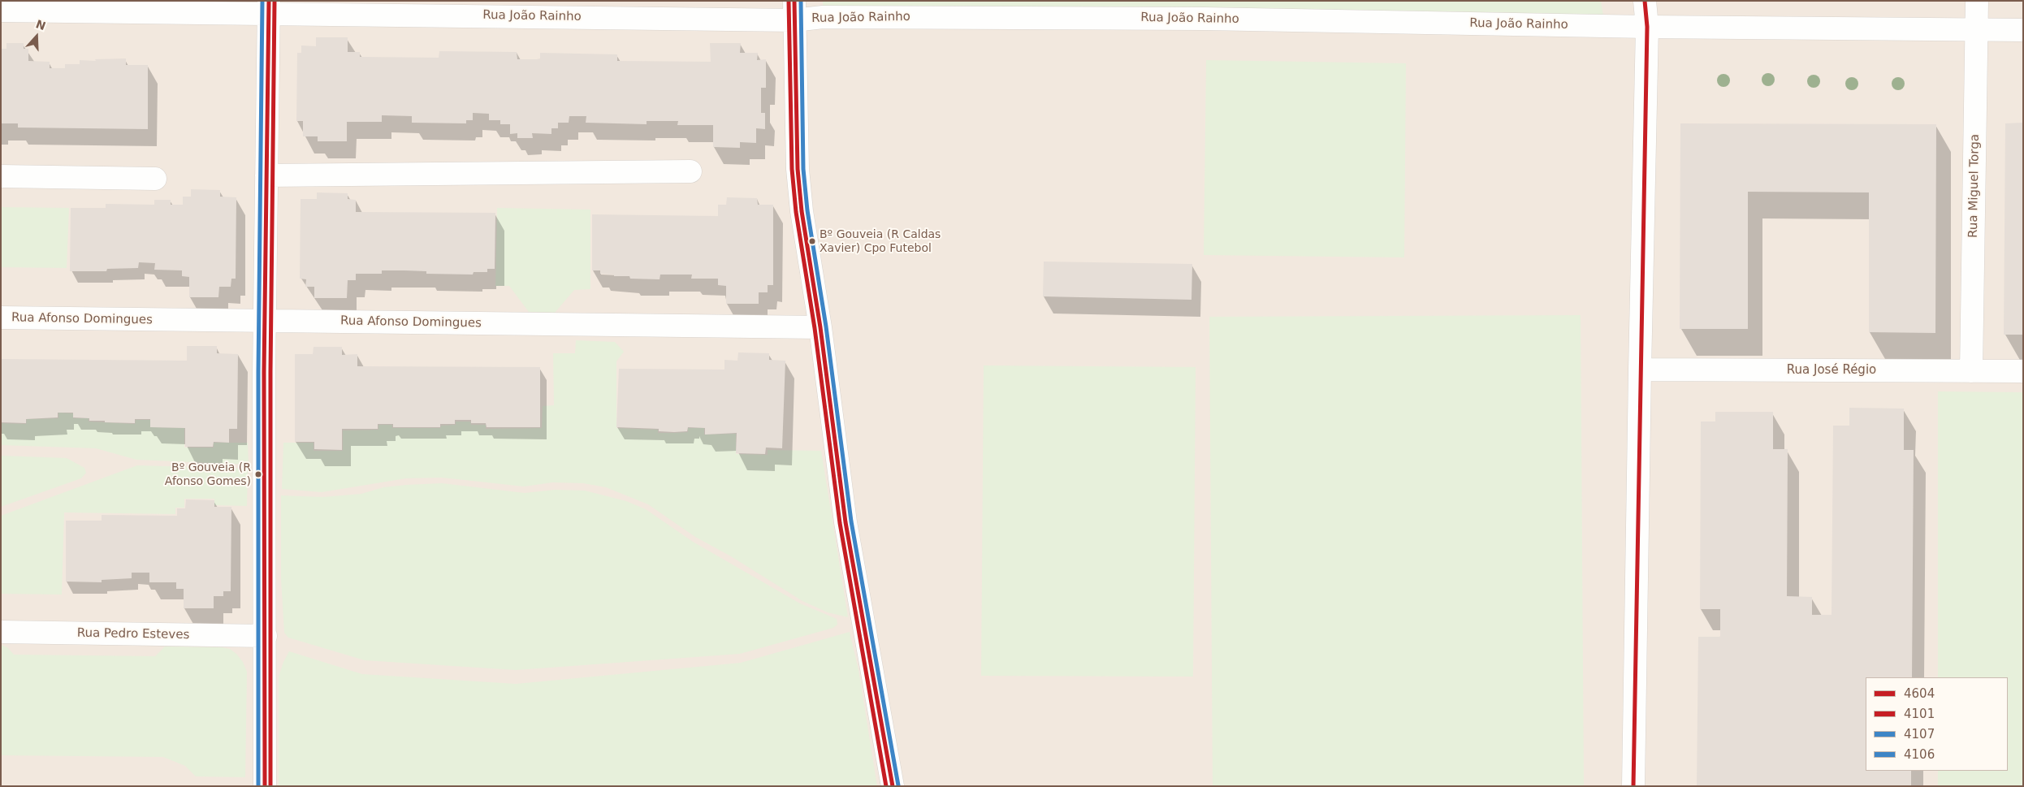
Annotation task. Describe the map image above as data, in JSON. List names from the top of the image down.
{
  "streets": {
    "street": [
      "Rua João Rainho",
      "Rua Miguel Torga",
      "Rua Afonso Domingues",
      "Rua José Régio",
      "Rua Pedro Esteves"
    ]
  },
  "crossings": [
    ["Rua João Rainho", "Rua Miguel Torga"],
    ["Rua Miguel Torga", "Rua José Régio"]
  ],
  "places": ["Bº Gouveia (R Caldas Xavier) Cpo Futebol", "Bº Gouveia (R Afonso Gomes)"],
  "lines": [
    "transit line 4604",
    "transit line 4101",
    "transit line 4107",
    "transit line 4106"
  ],
  "legend": [
    "4604",
    "4101",
    "4107",
    "4106"
  ],
  "north": "top"
}
